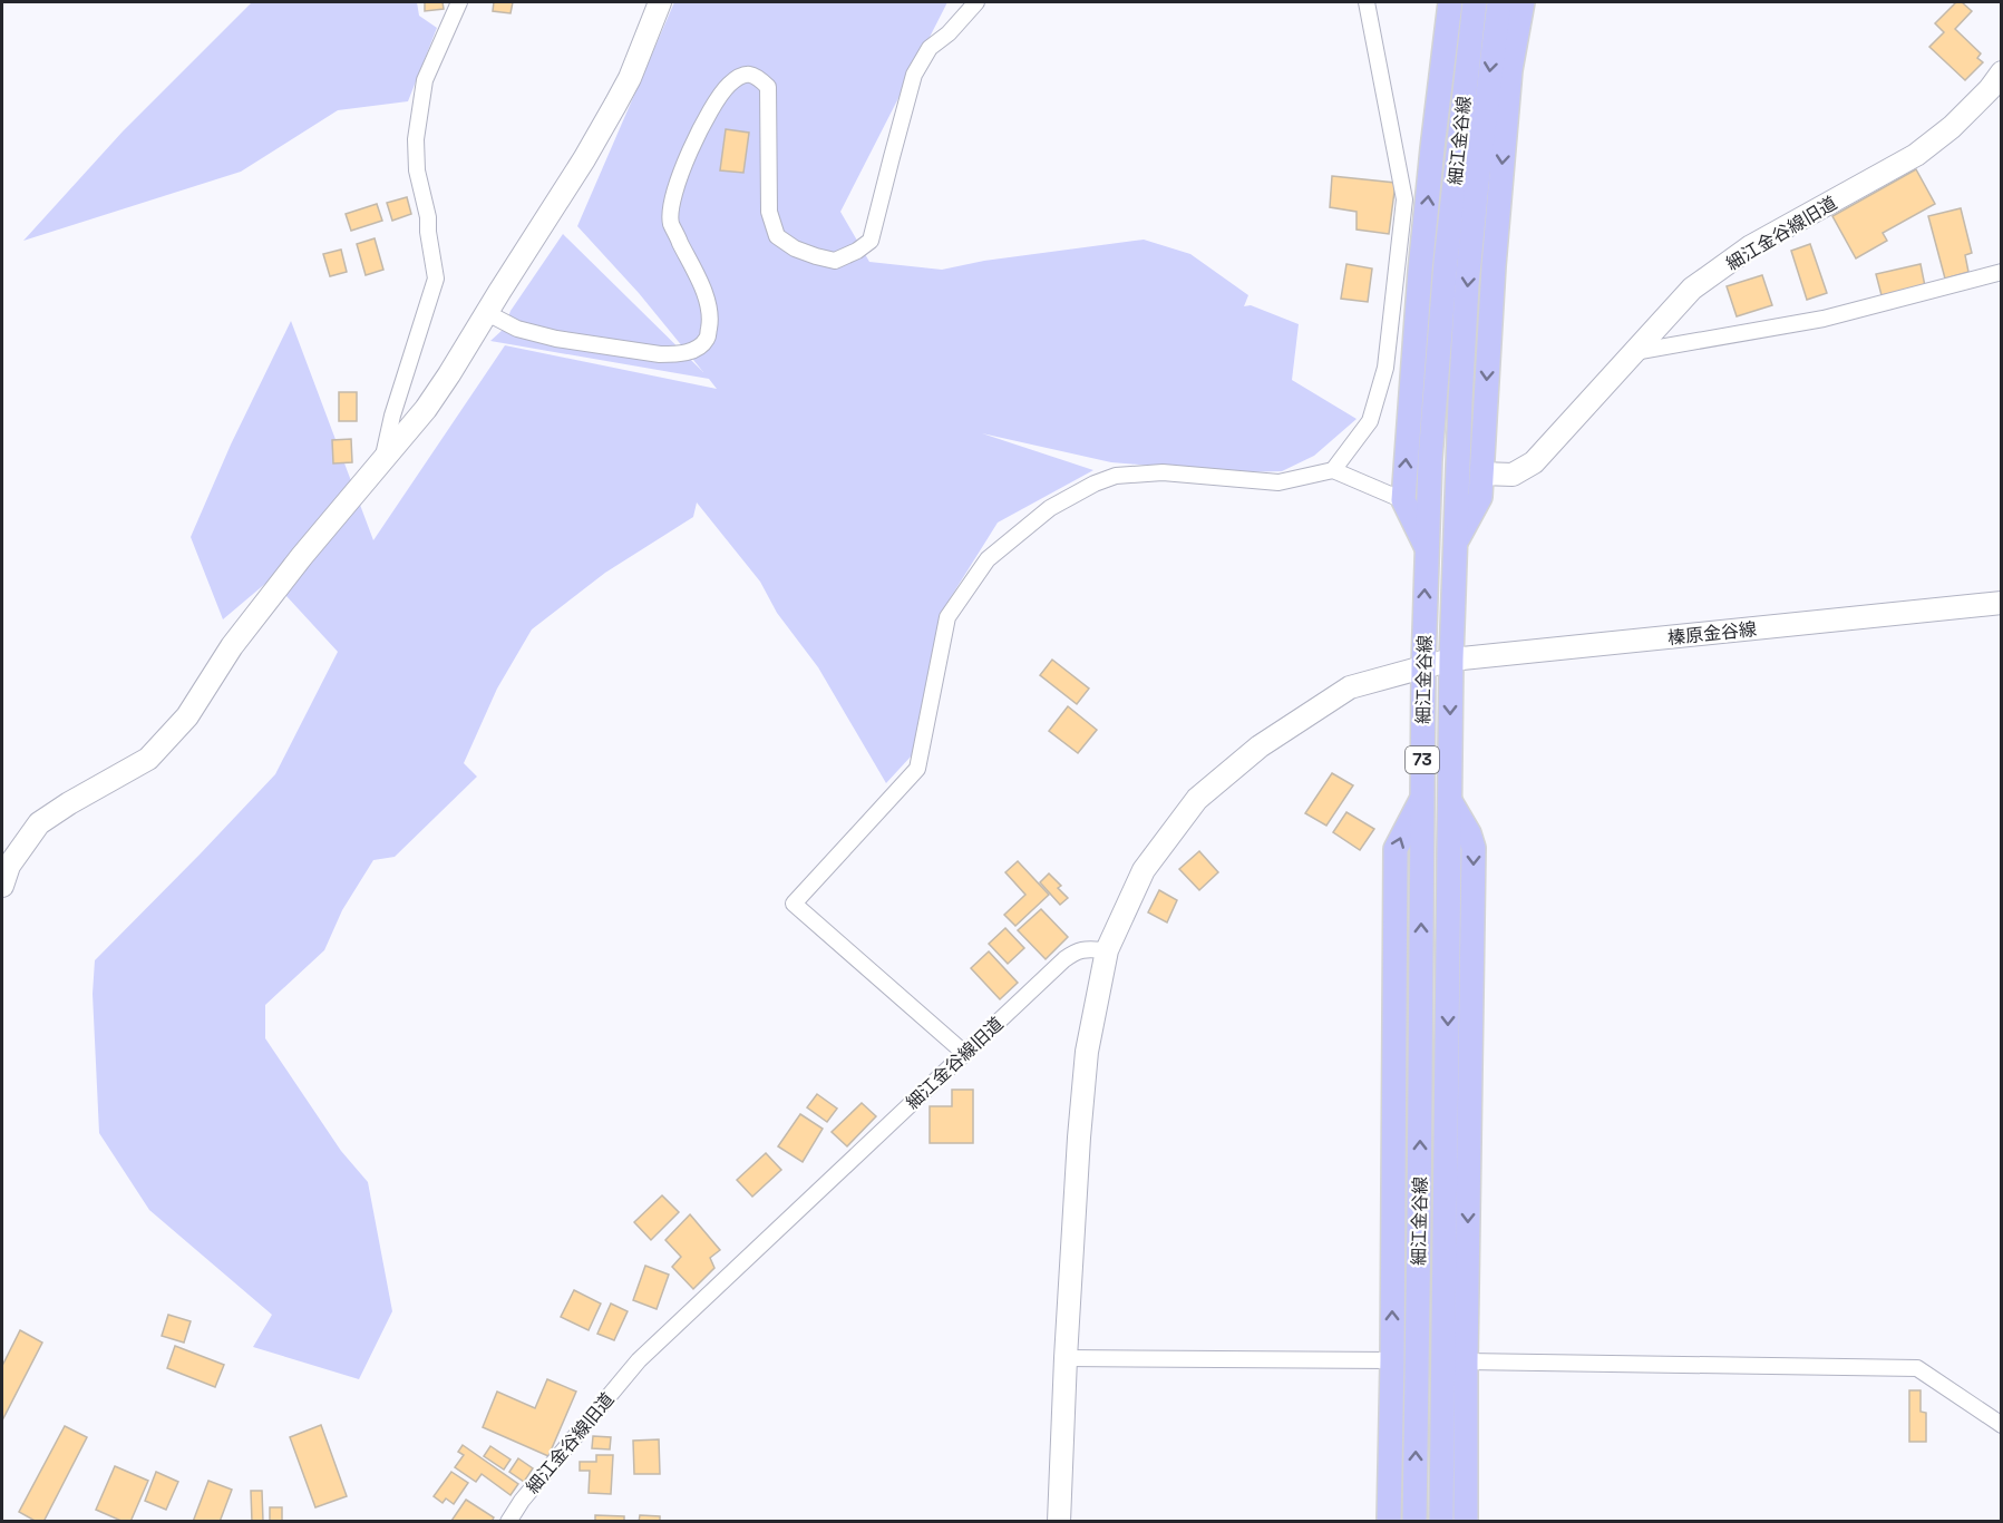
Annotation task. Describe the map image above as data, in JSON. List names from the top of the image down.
{
  "streets": {
    "main road": ["細江金谷線", "73"],
    "street": ["細江金谷線旧道", "榛原金谷線"]
  },
  "crossings": [
    ["細江金谷線", "榛原金谷線"],
    ["細江金谷線", "73"],
    ["細江金谷線旧道", "73"]
  ]
}
